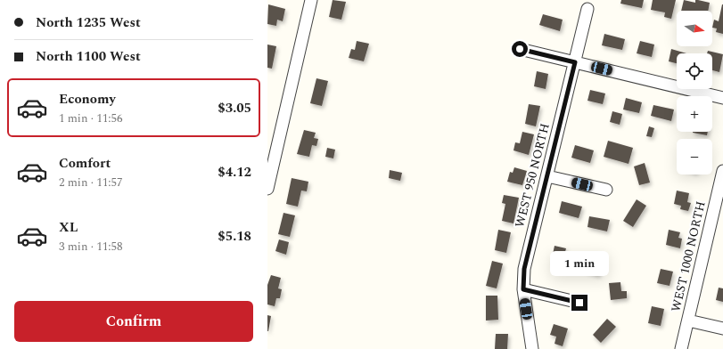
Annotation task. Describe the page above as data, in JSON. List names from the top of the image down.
{
  "streets": {
    "street": ["WEST 950 NORTH", "WEST 1000 NORTH"]
  },
  "north": "right",
  "page": {
    "banner": ["North 1235 West", "North 1100 West"],
    "map_buttons": ["+", "−"],
    "list": [
      {
        "name": "Economy",
        "note": "1 min · 11:56",
        "value": "$3.05"
      },
      {
        "name": "Comfort",
        "note": "2 min · 11:57",
        "value": "$4.12"
      },
      {
        "name": "XL",
        "note": "3 min · 11:58",
        "value": "$5.18"
      }
    ],
    "bubble": "1 min",
    "buttons": "Confirm"
  }
}
